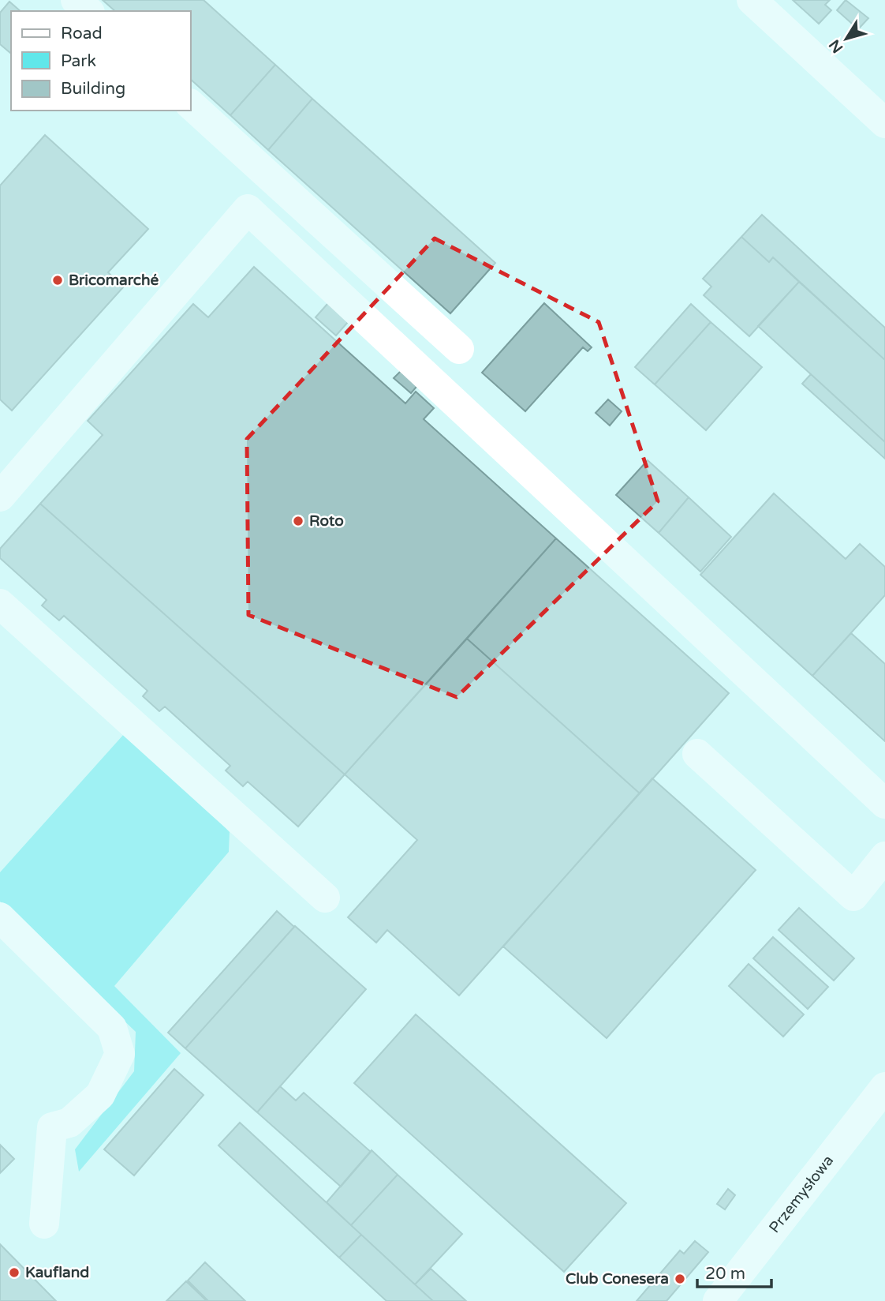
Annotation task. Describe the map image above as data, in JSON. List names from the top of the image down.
{
  "streets": {
    "street": ["Przemysłowa"]
  },
  "places": [
    "Bricomarché",
    "Roto",
    "Kaufland",
    "Club Conesera"
  ],
  "legend": ["Road", "Park", "Building"],
  "scale_bar": "20 m",
  "north": "bottom left"
}
